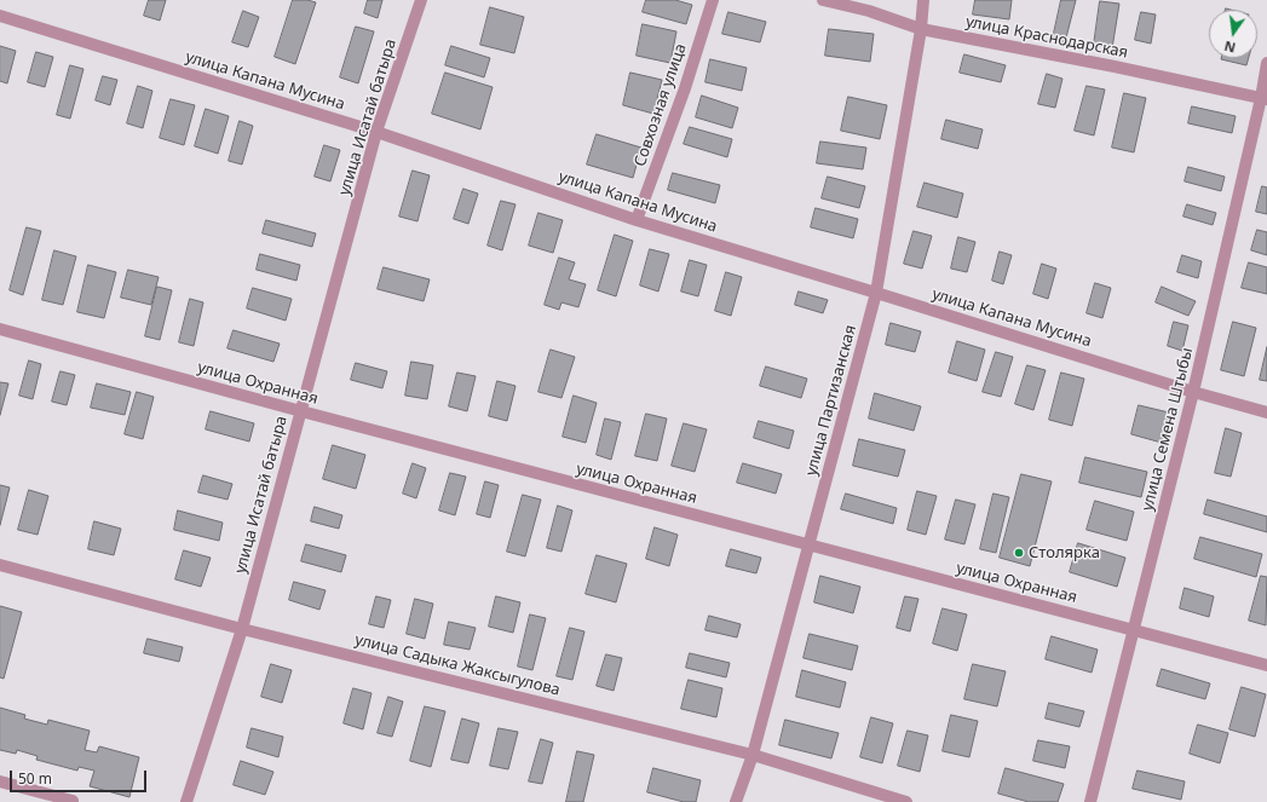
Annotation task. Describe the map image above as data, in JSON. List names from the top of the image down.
{
  "streets": {
    "street": [
      "улица Краснодарская",
      "улица Капана Мусина",
      "Совхозная улица",
      "улица Исатай батыра",
      "улица Охранная",
      "улица Партизанская",
      "улица Семена Штыбы",
      "улица Садыка Жаксыгулова"
    ]
  },
  "crossings": [
    ["улица Краснодарская", "улица Партизанская"],
    ["улица Краснодарская", "улица Семена Штыбы"],
    ["улица Капана Мусина", "Совхозная улица"],
    ["улица Капана Мусина", "улица Исатай батыра"],
    ["улица Капана Мусина", "улица Партизанская"],
    ["улица Капана Мусина", "улица Семена Штыбы"],
    ["улица Исатай батыра", "улица Охранная"],
    ["улица Исатай батыра", "улица Садыка Жаксыгулова"],
    ["улица Охранная", "улица Партизанская"],
    ["улица Охранная", "улица Семена Штыбы"],
    ["улица Партизанская", "улица Садыка Жаксыгулова"]
  ],
  "places": ["Столярка"],
  "scale_bar": "50 m",
  "north": "bottom"
}
